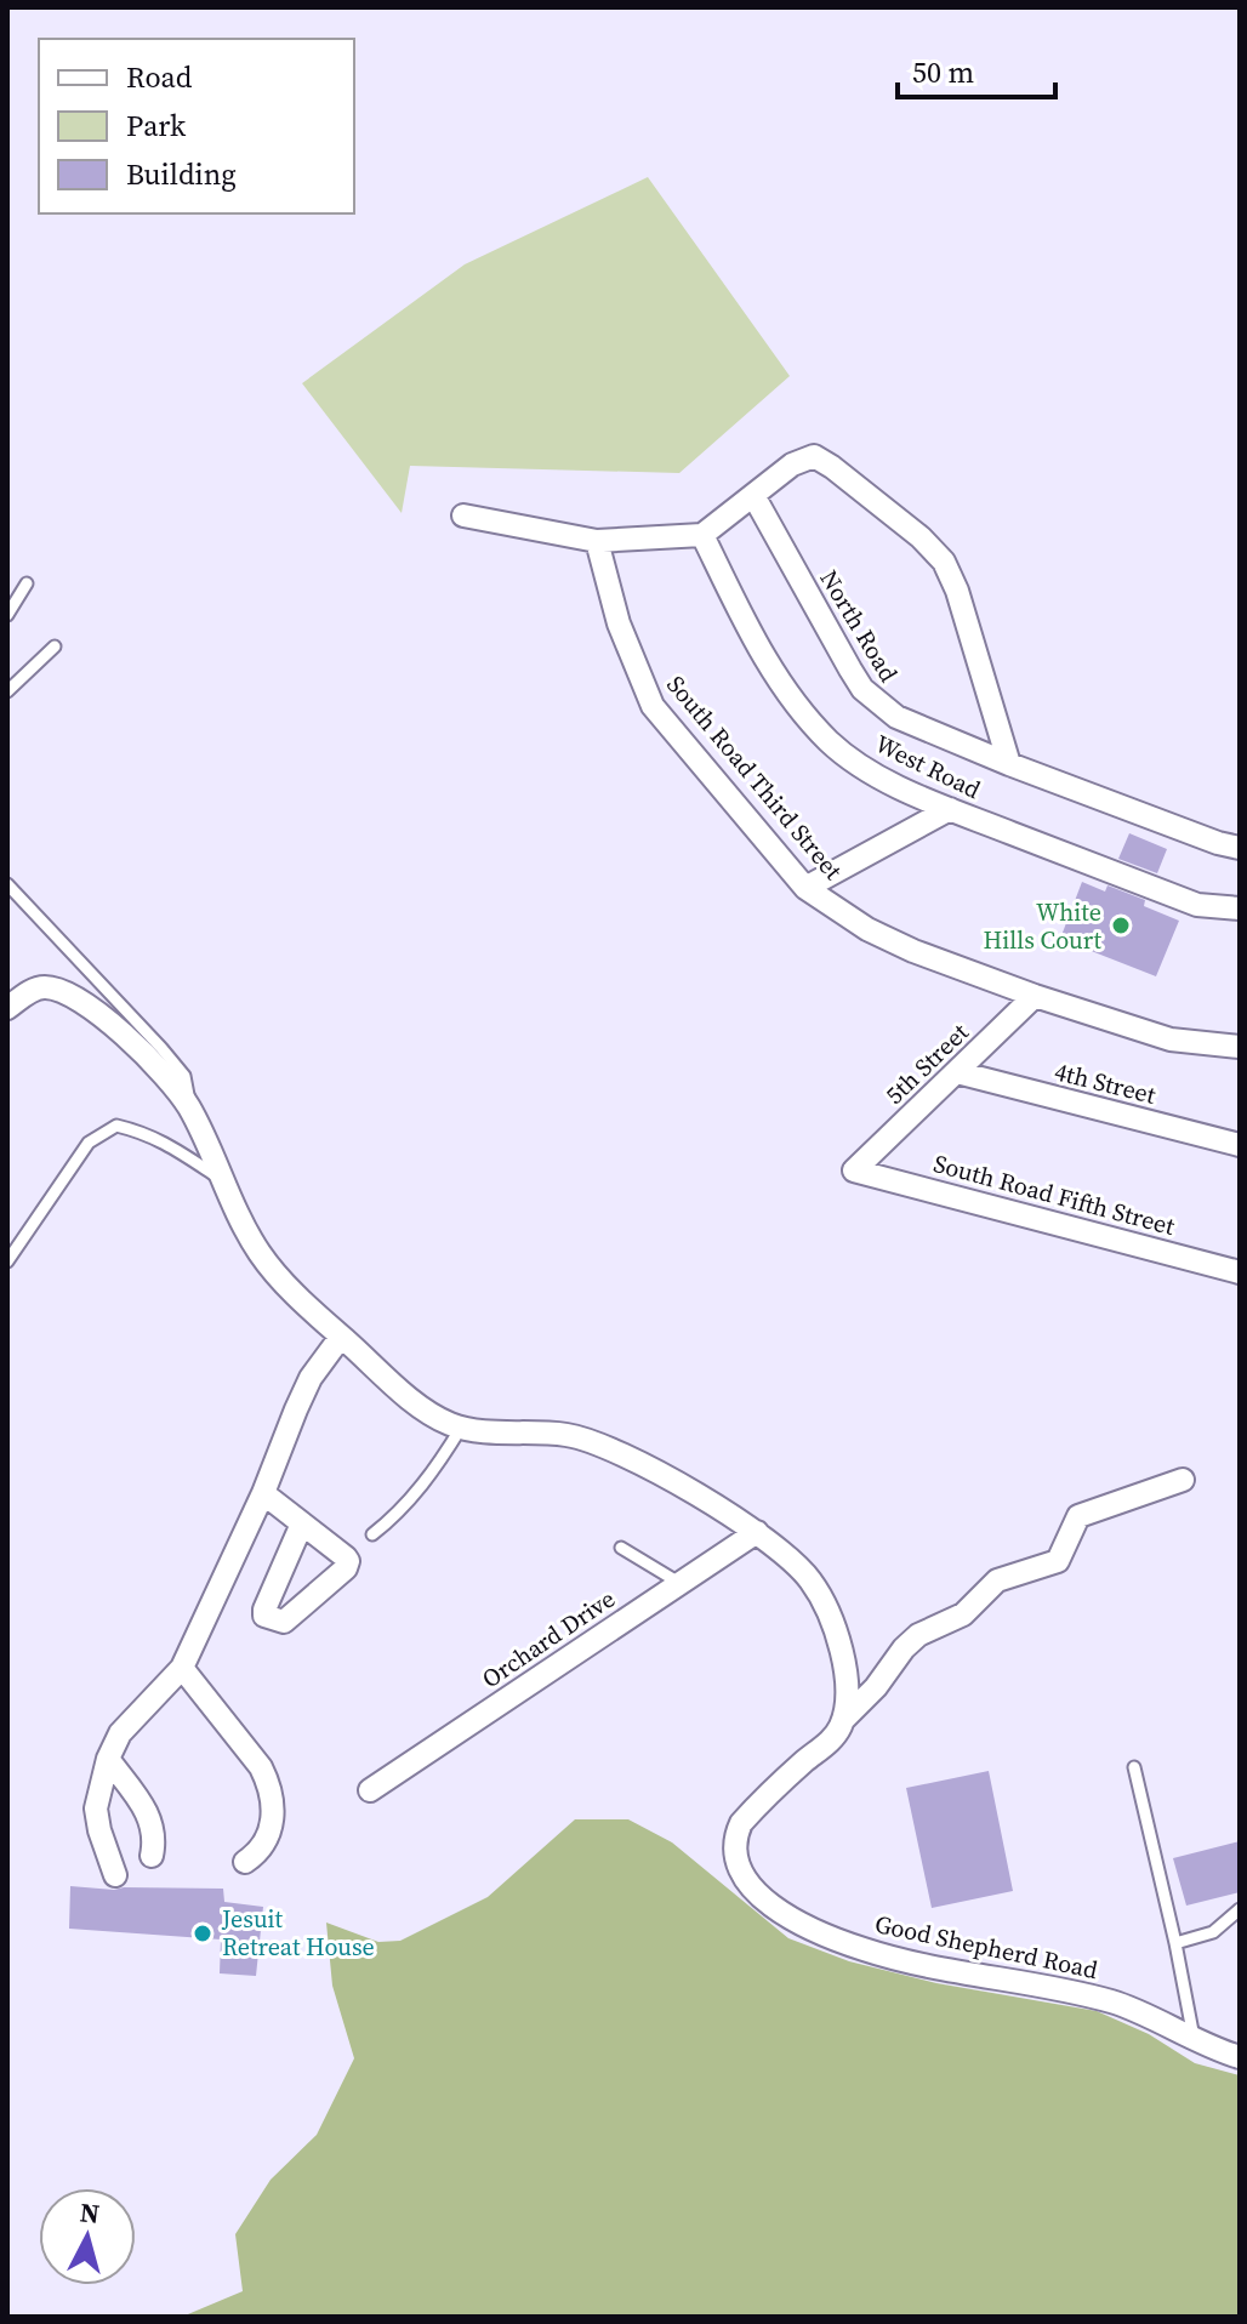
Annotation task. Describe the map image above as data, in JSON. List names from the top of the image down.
{
  "streets": {
    "street": [
      "North Road",
      "West Road",
      "South Road Third Street",
      "5th Street",
      "4th Street",
      "South Road Fifth Street",
      "Orchard Drive",
      "Good Shepherd Road"
    ]
  },
  "crossings": [
    ["South Road Third Street", "5th Street"],
    ["5th Street", "4th Street"],
    ["5th Street", "South Road Fifth Street"]
  ],
  "places": ["White Hills Court", "Jesuit Retreat House"],
  "legend": ["Road", "Park", "Building"],
  "scale_bar": "50 m",
  "north": "top"
}
